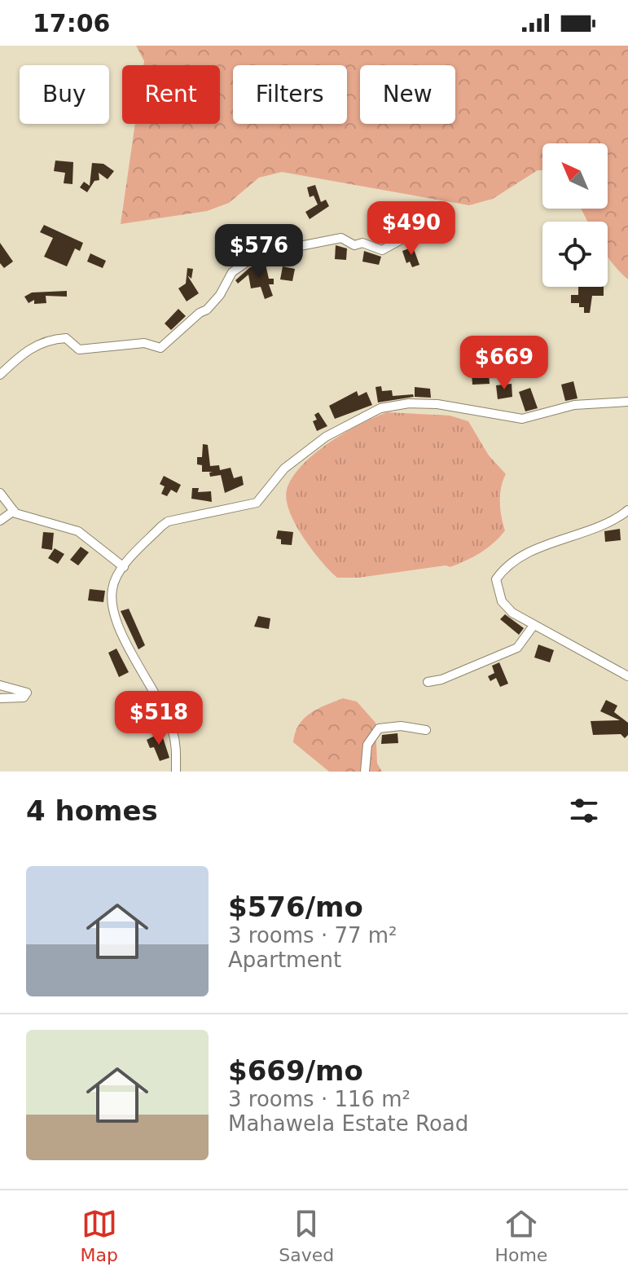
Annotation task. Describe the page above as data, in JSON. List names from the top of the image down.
{
  "north": "top left",
  "page": {
    "status": "17:06",
    "chip": [
      "Buy",
      "Rent",
      "Filters",
      "New"
    ],
    "price": [
      "$490",
      "$576",
      "$669",
      "$518"
    ],
    "heading": "4 homes",
    "list": [
      {
        "name": "$576/mo",
        "note": "3 rooms · 77 m² · Apartment"
      },
      {
        "name": "$669/mo",
        "note": "3 rooms · 116 m² · Mahawela Estate Road"
      }
    ],
    "tabs": ["Map", "Saved", "Home"]
  }
}
